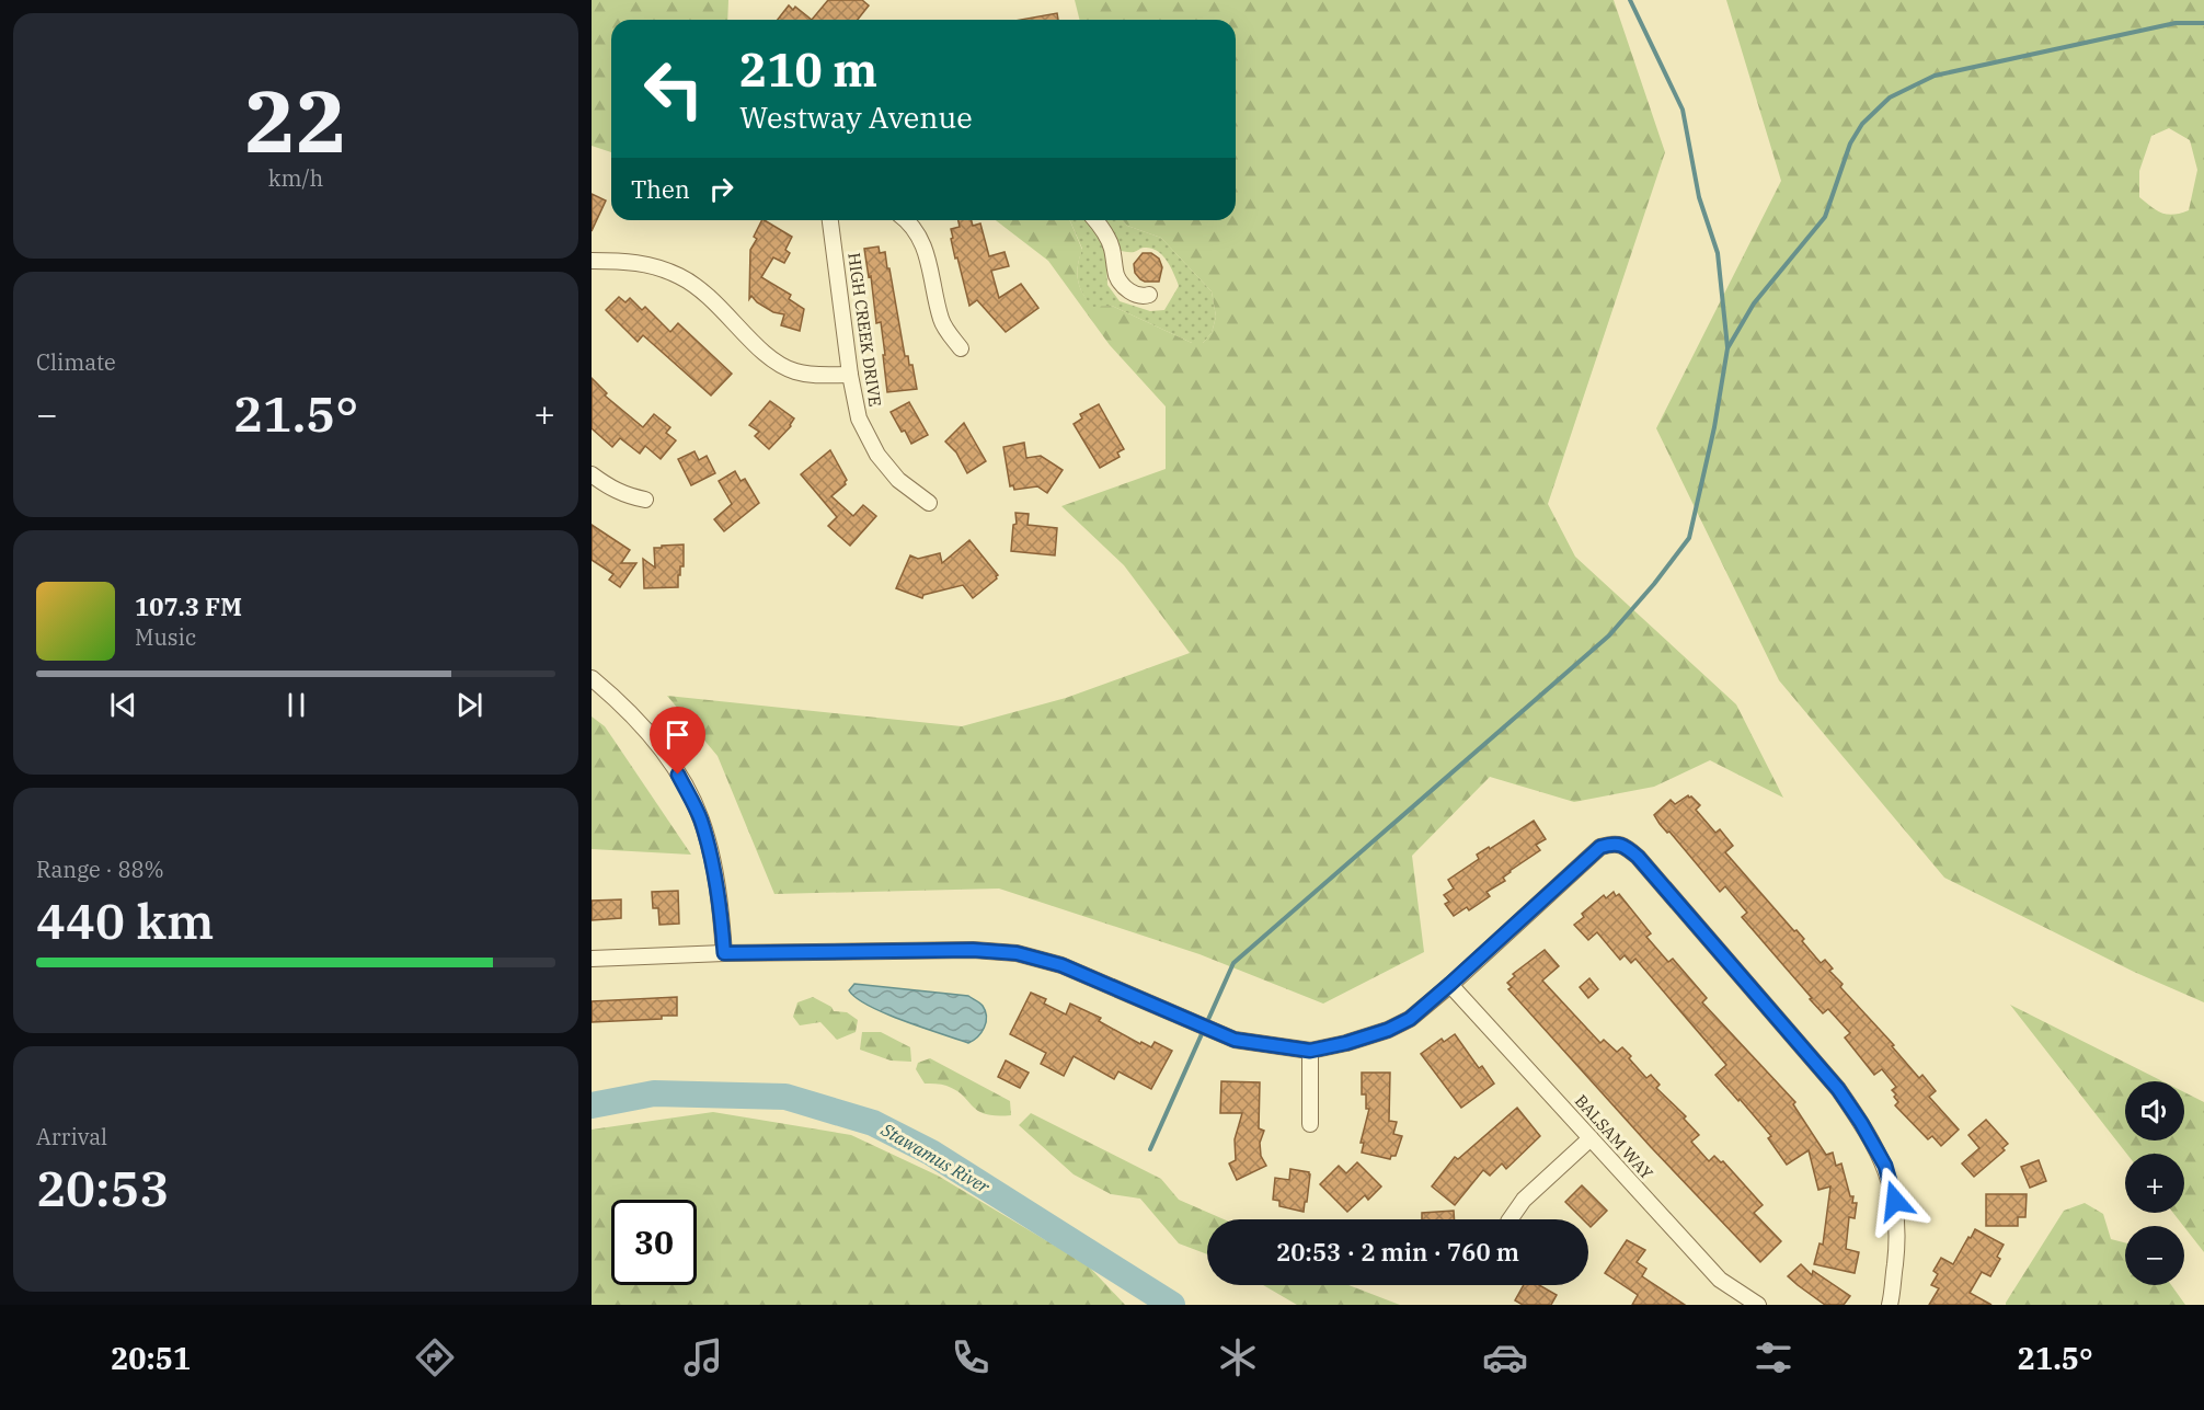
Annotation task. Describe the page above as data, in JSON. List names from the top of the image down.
{
  "streets": {
    "street": ["HIGH CREEK DRIVE", "BALSAM WAY"]
  },
  "water": ["Stawamus River"],
  "page": {
    "tile": [
      ["22", "km/h"],
      "Climate",
      ["Range · 88%", "440 km"],
      ["Arrival", "20:53"]
    ],
    "turn": ["210 m", "Westway Avenue"],
    "then": "Then",
    "heat": ["−", "21.5°", "+"],
    "song": ["107.3 FM", "Music"],
    "map_buttons": ["+", "−"],
    "limit": "30",
    "trip": "20:53 · 2 min · 760 m",
    "tabs": ["20:51", "21.5°"]
  }
}
